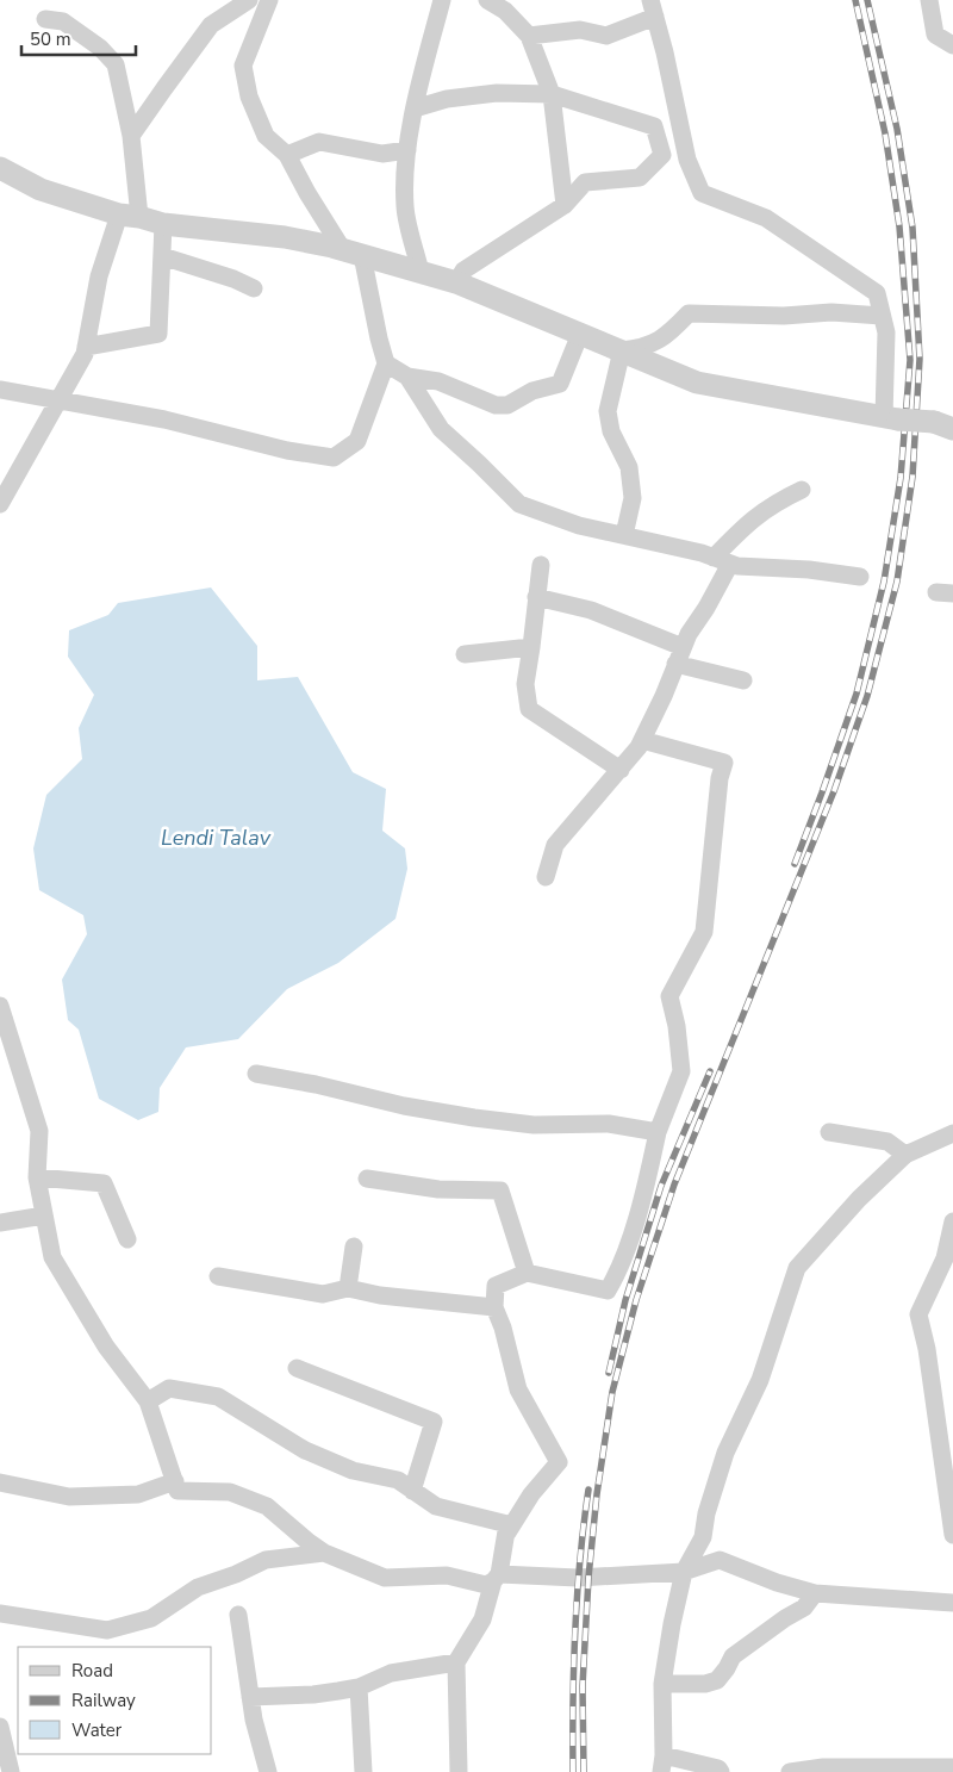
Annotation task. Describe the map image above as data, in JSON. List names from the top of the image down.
{
  "water": ["Lendi Talav"],
  "legend": ["Road", "Railway", "Water"],
  "scale_bar": "50 m"
}
